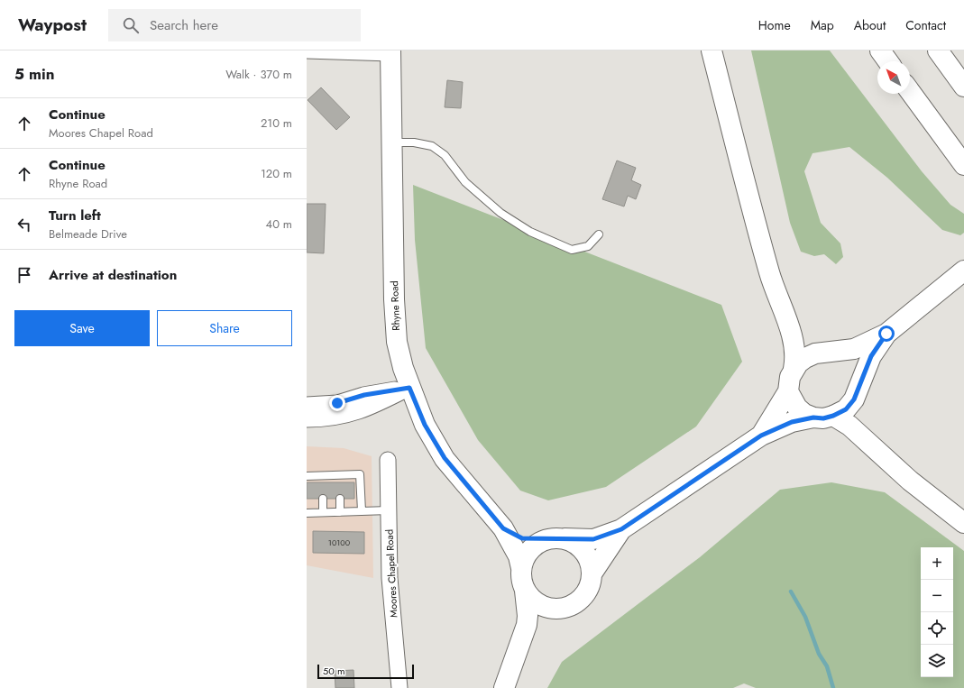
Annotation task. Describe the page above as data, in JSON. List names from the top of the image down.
{
  "streets": {
    "main road": ["Rhyne Road"],
    "street": ["Moores Chapel Road"]
  },
  "house_numbers": ["10100"],
  "scale_bar": "50 m",
  "north": "top left",
  "page": {
    "header": "Waypost",
    "search": "Search here",
    "nav": [
      "Home",
      "Map",
      "About",
      "Contact"
    ],
    "heading": ["5 min", "Walk · 370 m"],
    "list": [
      ["Continue", "Moores Chapel Road", "210 m"],
      ["Continue", "Rhyne Road", "120 m"],
      ["Turn left", "Belmeade Drive", "40 m"],
      "Arrive at destination"
    ],
    "buttons": ["Save", "Share"],
    "map_buttons": ["+", "−"],
    "scale": "50 m"
  }
}
